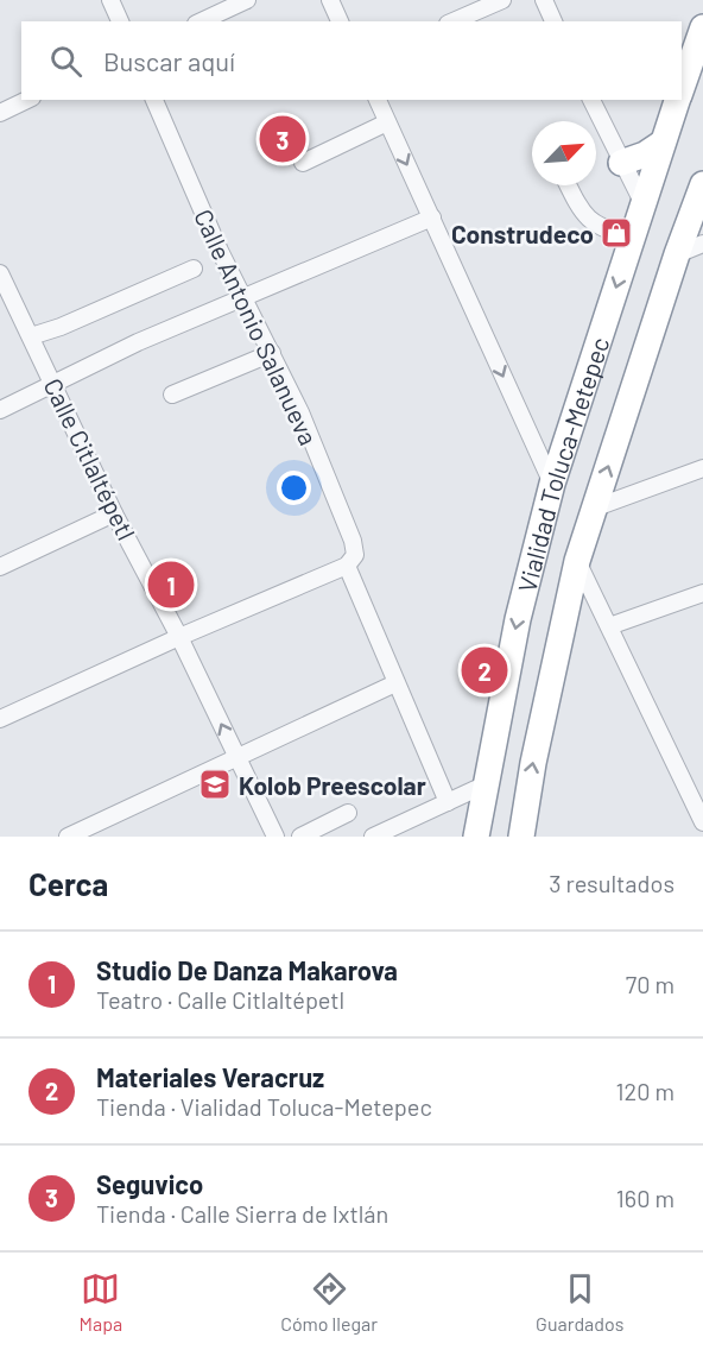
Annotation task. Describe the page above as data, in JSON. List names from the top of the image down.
{
  "streets": {
    "highway": ["Vialidad Toluca-Metepec"],
    "street": ["Calle Antonio Salanueva", "Calle Citlaltépetl"]
  },
  "places": {
    "shop": ["Construdeco"],
    "school or university": ["Kolob Preescolar"]
  },
  "north": "top right",
  "page": {
    "search": "Buscar aquí",
    "pins": ["3", "1", "2"],
    "heading": ["Cerca", "3 resultados"],
    "list": [
      {
        "mark": "1",
        "name": "Studio De Danza Makarova",
        "note": "Teatro · Calle Citlaltépetl",
        "value": "70 m"
      },
      {
        "mark": "2",
        "name": "Materiales Veracruz",
        "note": "Tienda · Vialidad Toluca-Metepec",
        "value": "120 m"
      },
      {
        "mark": "3",
        "name": "Seguvico",
        "note": "Tienda · Calle Sierra de Ixtlán",
        "value": "160 m"
      }
    ],
    "nav": ["Mapa", "Cómo llegar", "Guardados"]
  }
}
